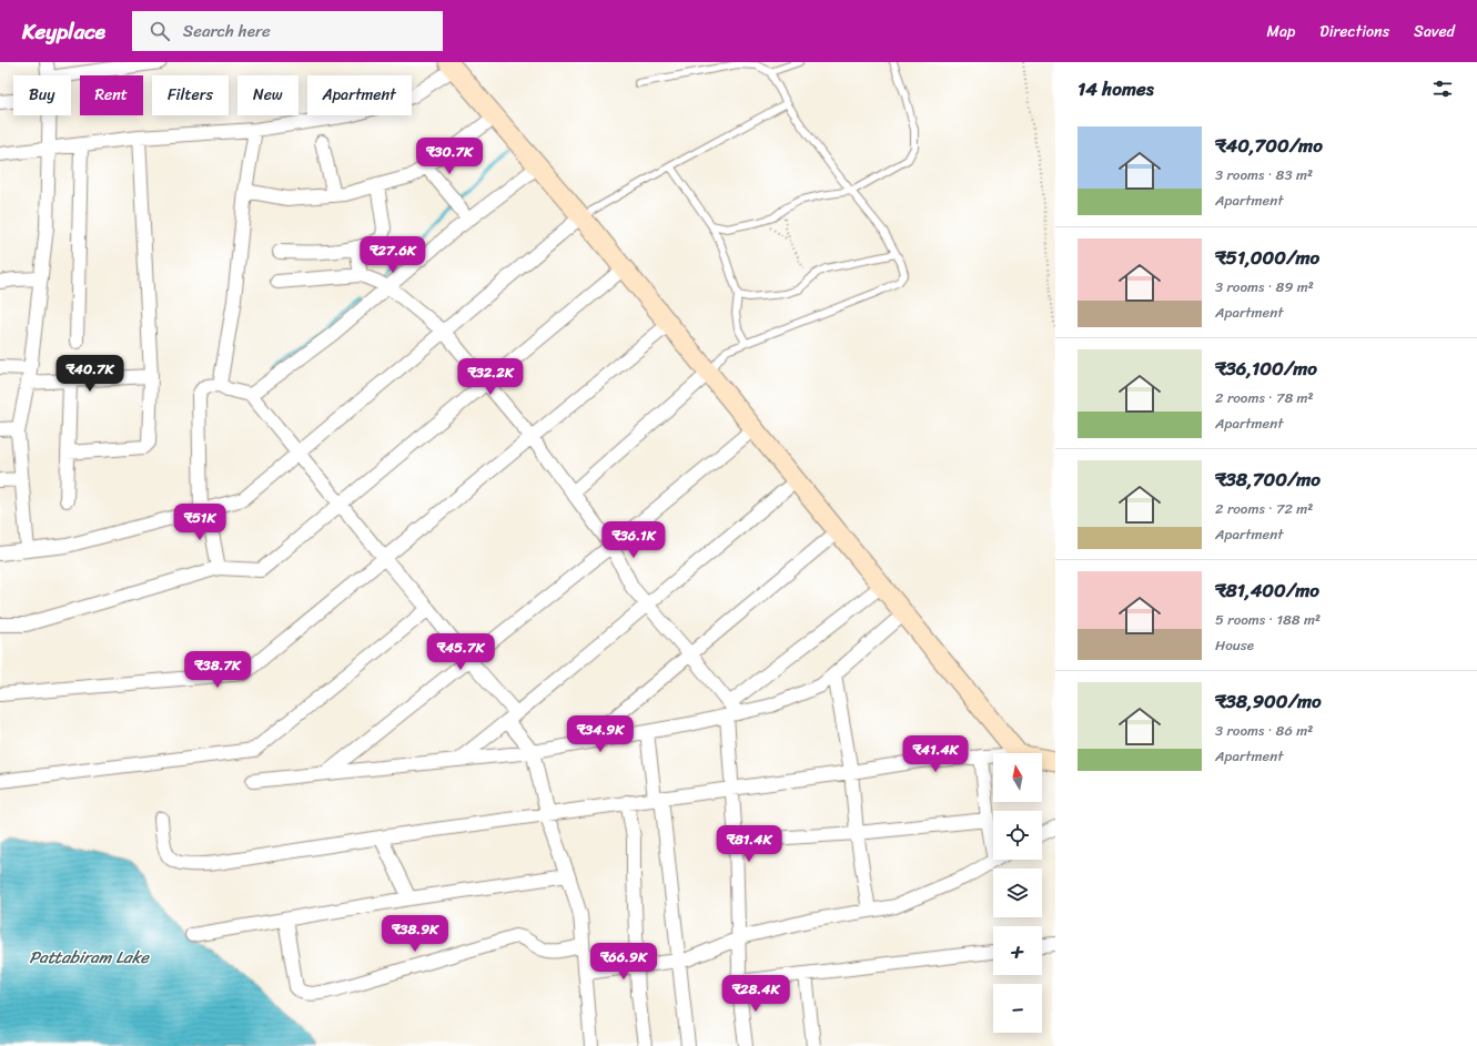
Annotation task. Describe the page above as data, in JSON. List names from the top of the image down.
{
  "water": ["Pattabiram Lake"],
  "north": "top",
  "page": {
    "header": "Keyplace",
    "search": "Search here",
    "nav": ["Map", "Directions", "Saved"],
    "heading": "14 homes",
    "chip": [
      "Buy",
      "Rent",
      "Filters",
      "New",
      "Apartment"
    ],
    "list": [
      {
        "name": "₹40,700/mo",
        "note": "3 rooms · 83 m² · Apartment"
      },
      {
        "name": "₹51,000/mo",
        "note": "3 rooms · 89 m² · Apartment"
      },
      {
        "name": "₹36,100/mo",
        "note": "2 rooms · 78 m² · Apartment"
      },
      {
        "name": "₹38,700/mo",
        "note": "2 rooms · 72 m² · Apartment"
      },
      {
        "name": "₹81,400/mo",
        "note": "5 rooms · 188 m² · House"
      },
      {
        "name": "₹38,900/mo",
        "note": "3 rooms · 86 m² · Apartment"
      }
    ],
    "price": [
      "₹30.7K",
      "₹27.6K",
      "₹40.7K",
      "₹32.2K",
      "₹51K",
      "₹36.1K",
      "₹45.7K",
      "₹38.7K",
      "₹34.9K",
      "₹41.4K",
      "₹81.4K",
      "₹38.9K",
      "₹66.9K",
      "₹28.4K"
    ],
    "map_buttons": ["+", "−"]
  }
}
